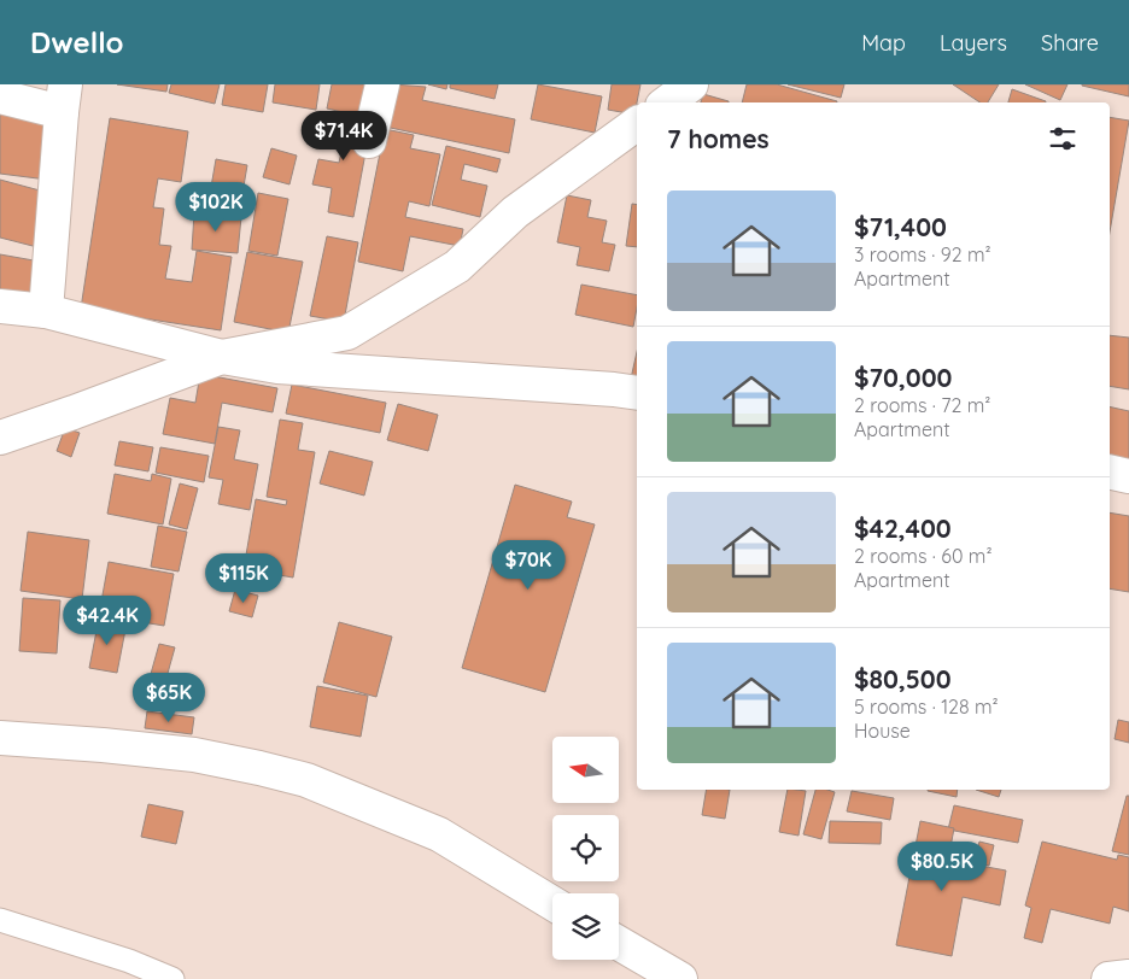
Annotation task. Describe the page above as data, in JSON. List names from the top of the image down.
{
  "north": "left",
  "page": {
    "header": "Dwello",
    "nav": ["Map", "Layers", "Share"],
    "heading": "7 homes",
    "price": [
      "$71.4K",
      "$102K",
      "$70K",
      "$115K",
      "$42.4K",
      "$65K",
      "$80.5K"
    ],
    "list": [
      {
        "name": "$71,400",
        "note": "3 rooms · 92 m² · Apartment"
      },
      {
        "name": "$70,000",
        "note": "2 rooms · 72 m² · Apartment"
      },
      {
        "name": "$42,400",
        "note": "2 rooms · 60 m² · Apartment"
      },
      {
        "name": "$80,500",
        "note": "5 rooms · 128 m² · House"
      }
    ]
  }
}
